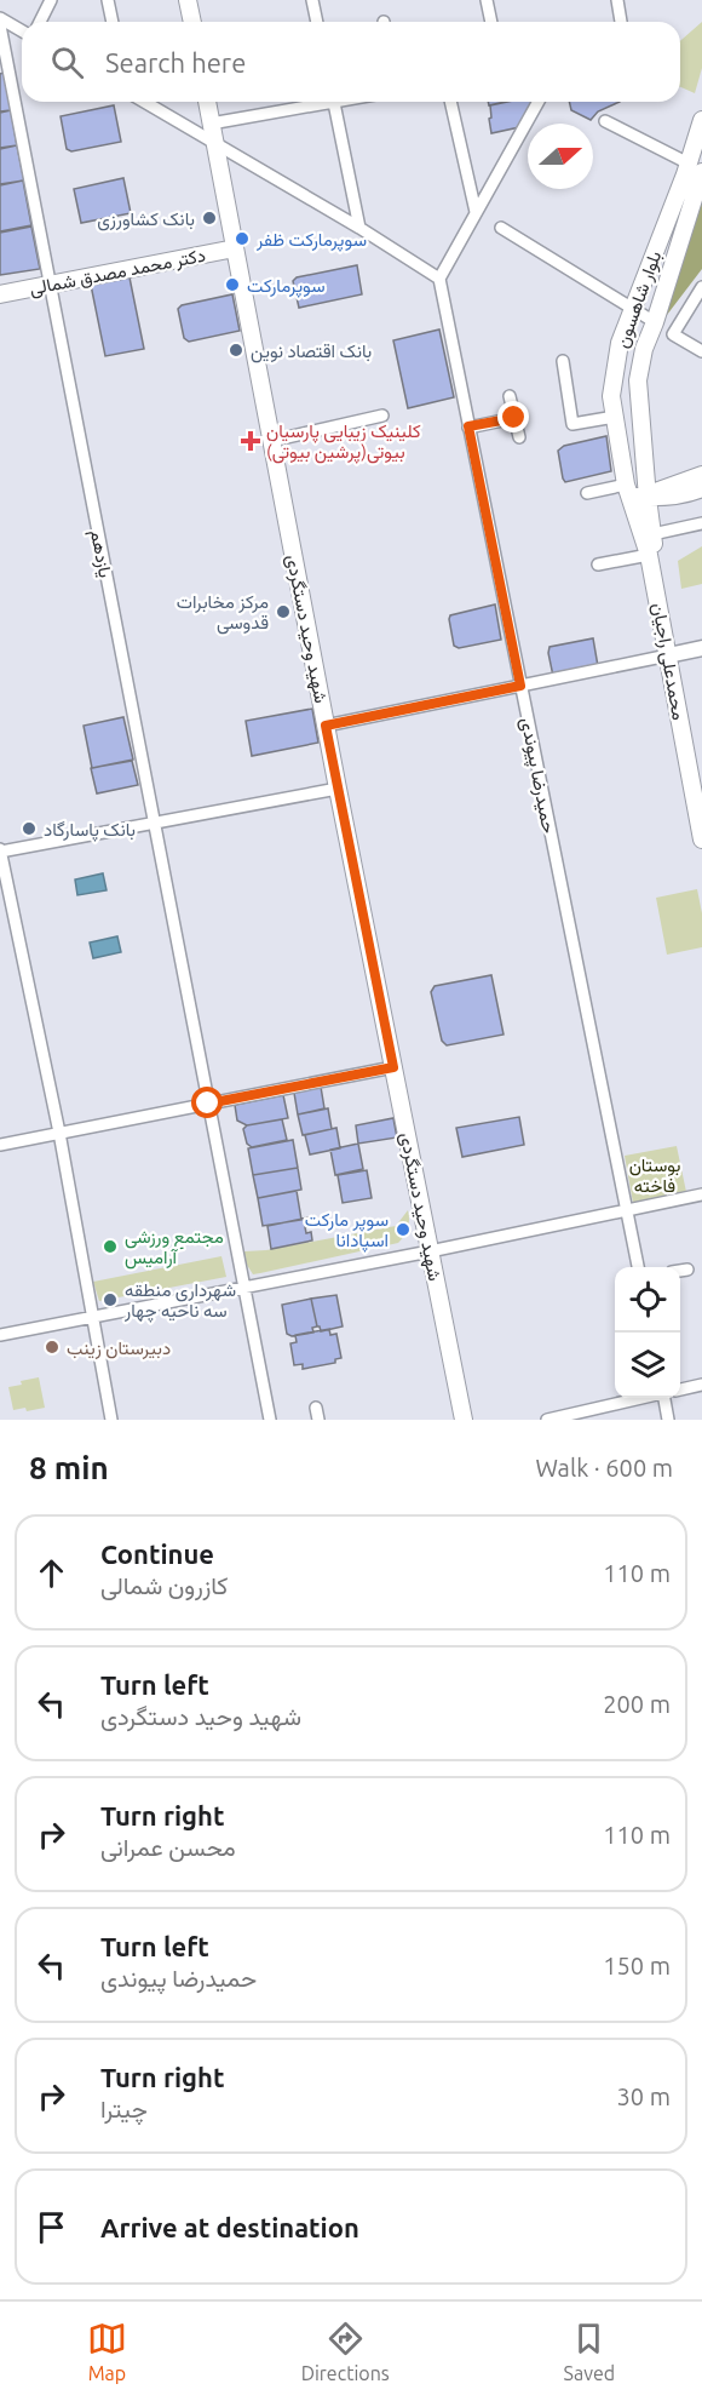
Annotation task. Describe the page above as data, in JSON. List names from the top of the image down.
{
  "streets": {
    "main road": [
      "دکتر محمد مصدق شمالی",
      "بلوار شاهسون",
      "شهید وحید دستگردی",
      "محمدعلی راجیان"
    ],
    "street": ["یازدهم", "حمیدرضا پیوندی"]
  },
  "crossings": [
    ["دکتر محمد مصدق شمالی", "یازدهم"],
    ["دکتر محمد مصدق شمالی", "شهید وحید دستگردی"],
    ["بلوار شاهسون", "محمدعلی راجیان"]
  ],
  "parks": ["بوستان فاخته"],
  "places": {
    "other": [
      "بانک کشاورزی",
      "سوپرمارکت ظفر",
      "سوپرمارکت",
      "بانک اقتصاد نوین",
      "مرکز مخابرات قدوسی",
      "بانک پاسارگاد",
      "سوپر مارکت اسپادانا",
      "مجتمع ورزشی آرامیس",
      "شهرداری منطقه سه ناحیه چهار",
      "دبیرستان زینب"
    ],
    "health": ["کلینیک زیبایی پارسیان بیوتی(پرشین بیوتی)"]
  },
  "north": "right",
  "page": {
    "search": "Search here",
    "heading": ["8 min", "Walk · 600 m"],
    "list": [
      ["Continue", "کازرون شمالی", "110 m"],
      ["Turn left", "شهید وحید دستگردی", "200 m"],
      ["Turn right", "محسن عمرانی", "110 m"],
      ["Turn left", "حمیدرضا پیوندی", "150 m"],
      ["Turn right", "چیترا", "30 m"],
      "Arrive at destination"
    ],
    "nav": ["Map", "Directions", "Saved"]
  }
}
